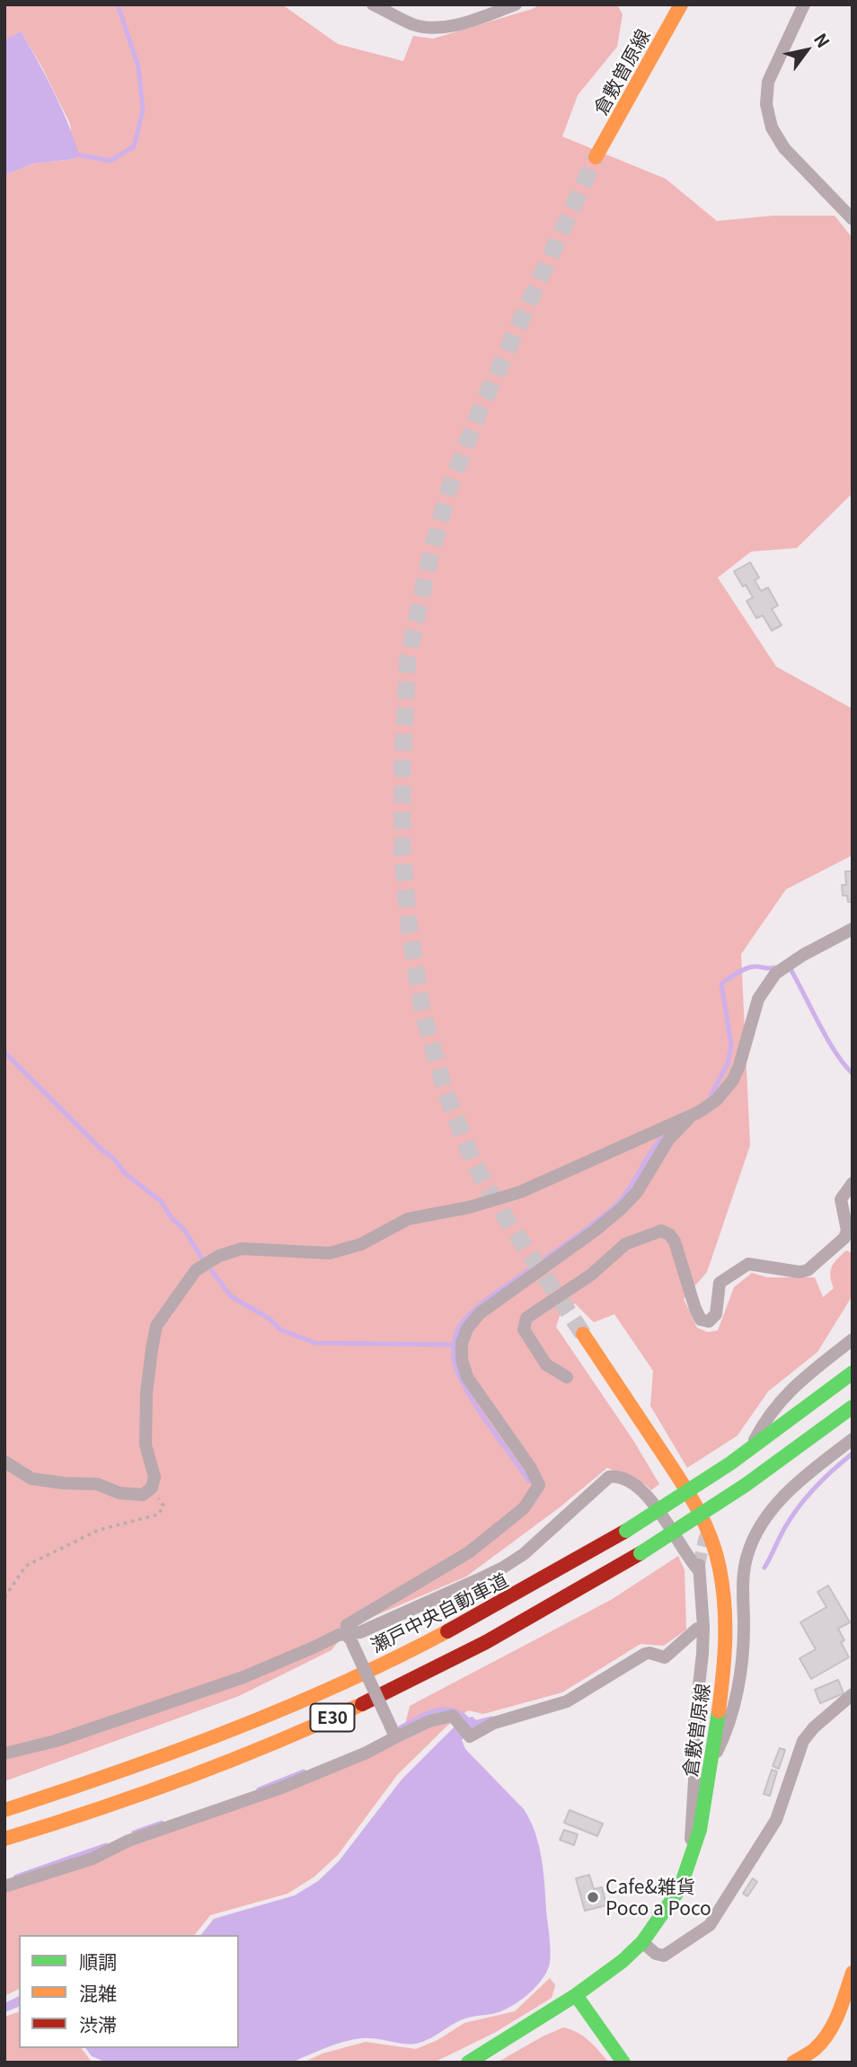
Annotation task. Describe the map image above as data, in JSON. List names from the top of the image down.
{
  "streets": {
    "main road": ["倉敷曽原線", "瀬戸中央自動車道", "E30"]
  },
  "places": ["Cafe&雑貨 Poco a Poco"],
  "legend": ["順調", "混雑", "渋滞"],
  "north": "top right"
}
